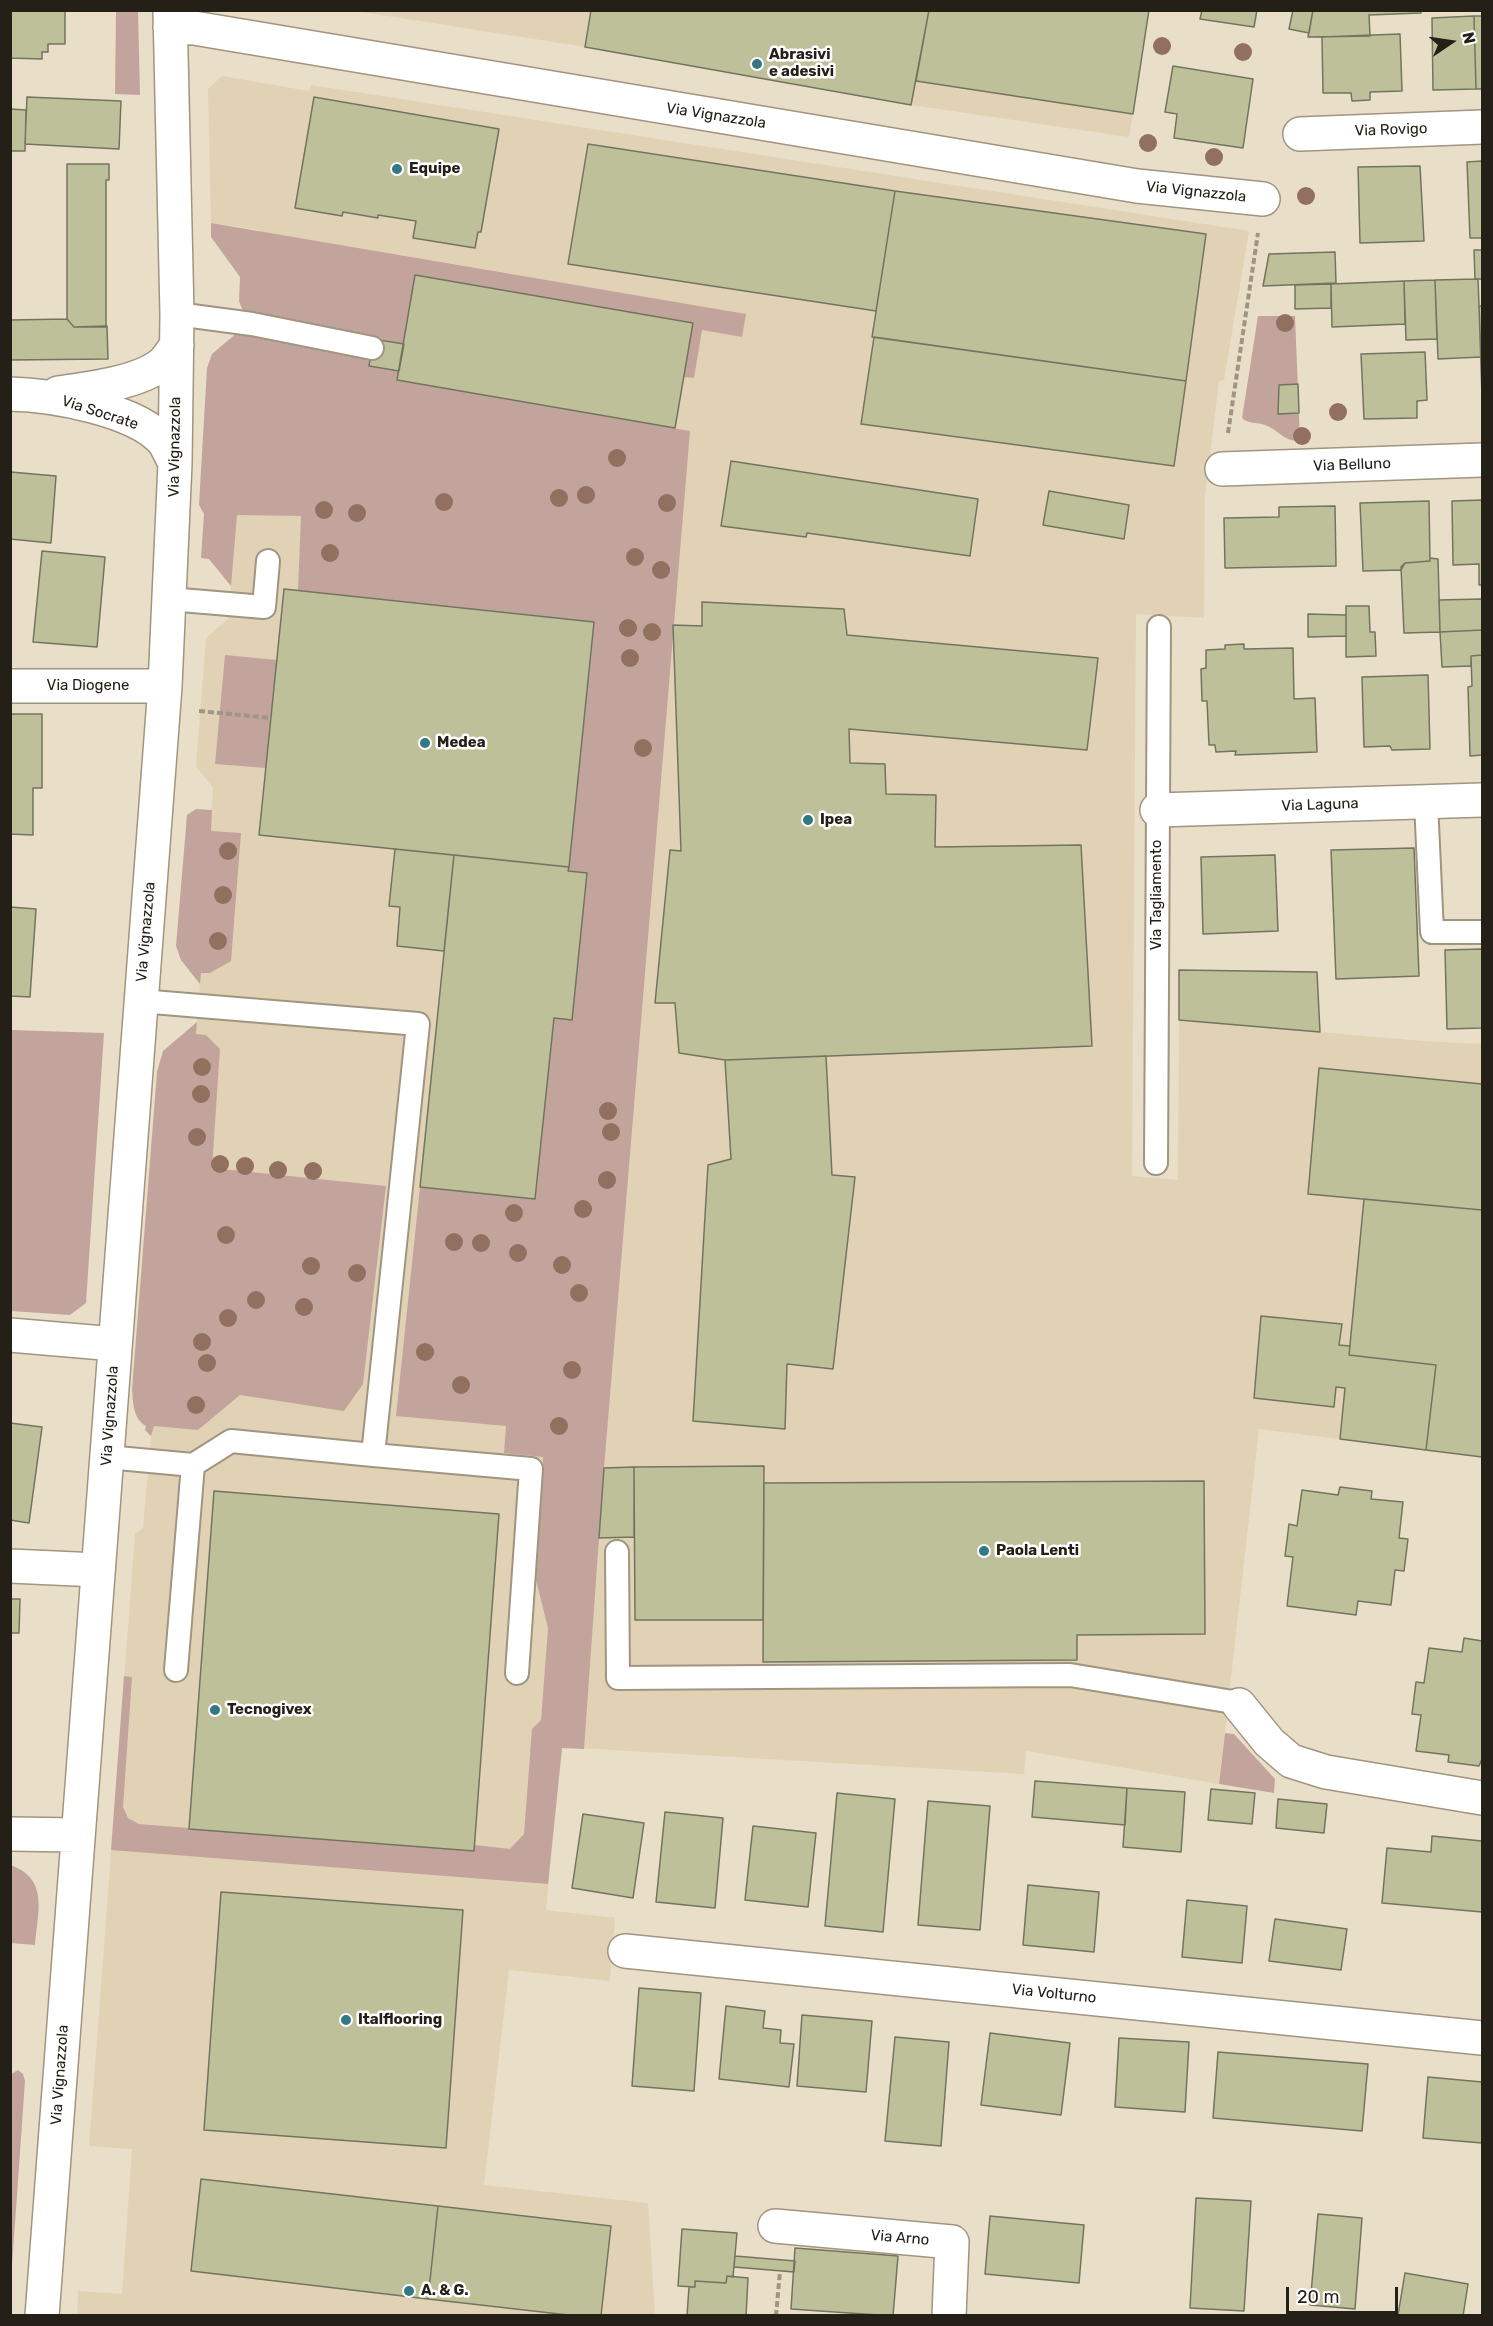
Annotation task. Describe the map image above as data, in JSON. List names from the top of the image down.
{
  "streets": {
    "street": [
      "Via Vignazzola",
      "Via Rovigo",
      "Via Socrate",
      "Via Belluno",
      "Via Diogene",
      "Via Laguna",
      "Via Volturno",
      "Via Arno"
    ],
    "lane": ["Via Tagliamento"]
  },
  "crossings": [
    ["Via Vignazzola", "Via Socrate"],
    ["Via Vignazzola", "Via Diogene"],
    ["Via Laguna", "Via Tagliamento"]
  ],
  "places": [
    "Abrasivi e adesivi",
    "Equipe",
    "Medea",
    "Ipea",
    "Paola Lenti",
    "Tecnogivex",
    "Italflooring",
    "A. & G."
  ],
  "scale_bar": "20 m",
  "north": "right"
}
